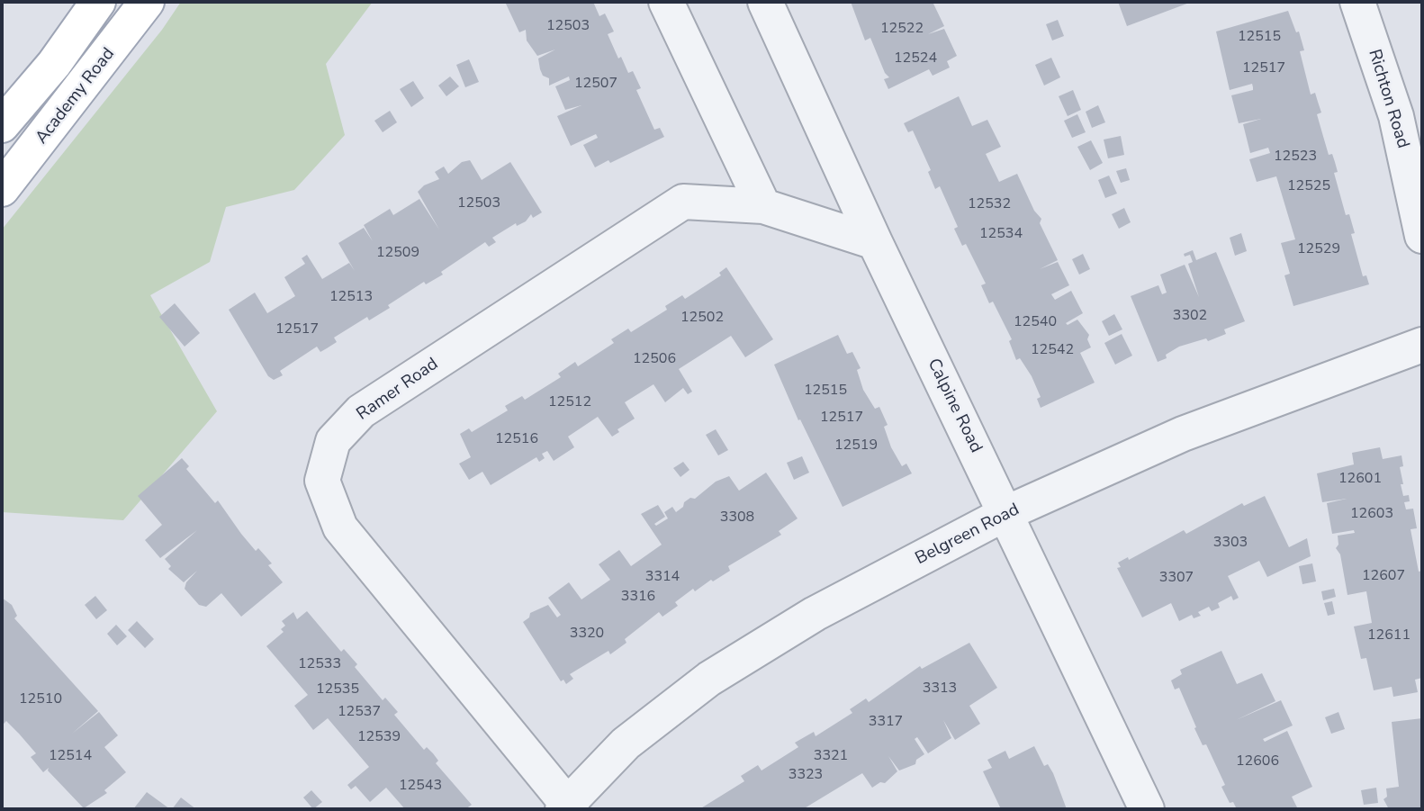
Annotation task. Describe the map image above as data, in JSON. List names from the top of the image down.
{
  "streets": {
    "main road": ["Academy Road"],
    "street": [
      "Richton Road",
      "Ramer Road",
      "Calpine Road",
      "Belgreen Road"
    ]
  },
  "crossings": [
    ["Ramer Road", "Calpine Road"],
    ["Ramer Road", "Belgreen Road"],
    ["Calpine Road", "Belgreen Road"]
  ],
  "house_numbers": [
    "12503",
    "12522",
    "12515",
    "12524",
    "12517",
    "12507",
    "12523",
    "12525",
    "12503",
    "12532",
    "12534",
    "12529",
    "12509",
    "12513",
    "3302",
    "12502",
    "12540",
    "12517",
    "12542",
    "12506",
    "12515",
    "12512",
    "12517",
    "12516",
    "12519",
    "12601",
    "12603",
    "3308",
    "3303",
    "12607",
    "3314",
    "3307",
    "3316",
    "3320",
    "12611",
    "12533",
    "3313",
    "12535",
    "12510",
    "12537",
    "3317",
    "12539",
    "12514",
    "3321",
    "12606",
    "3323",
    "12543"
  ]
}
